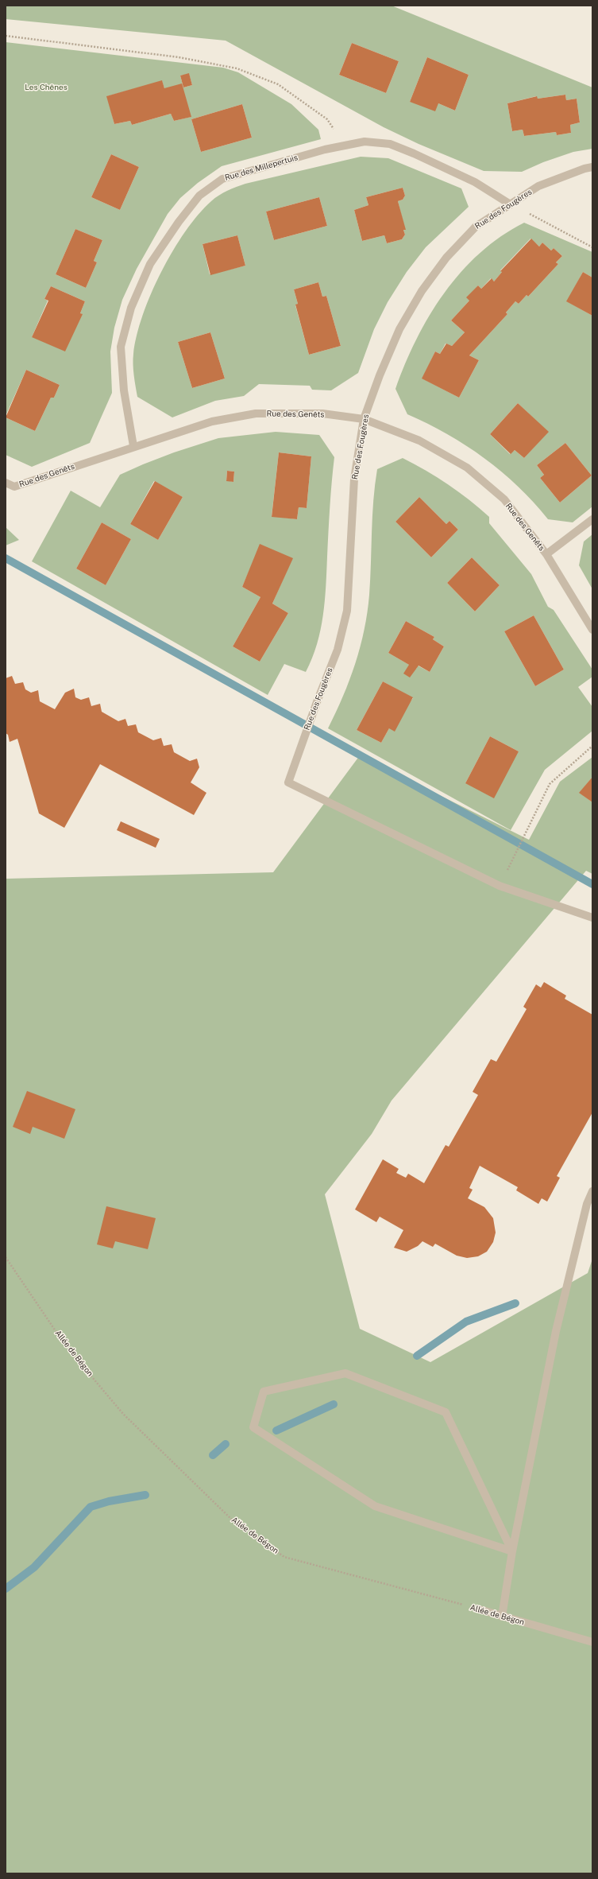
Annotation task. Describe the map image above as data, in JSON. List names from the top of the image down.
{
  "streets": {
    "street": [
      "Rue des Millepertuis",
      "Rue des Fougères",
      "Rue des Genêts",
      "Allée de Bégon"
    ]
  },
  "crossings": [
    ["Rue des Millepertuis", "Rue des Fougères"],
    ["Rue des Millepertuis", "Rue des Genêts"],
    ["Rue des Fougères", "Rue des Genêts"]
  ],
  "parks": ["Les Chênes"]
}
